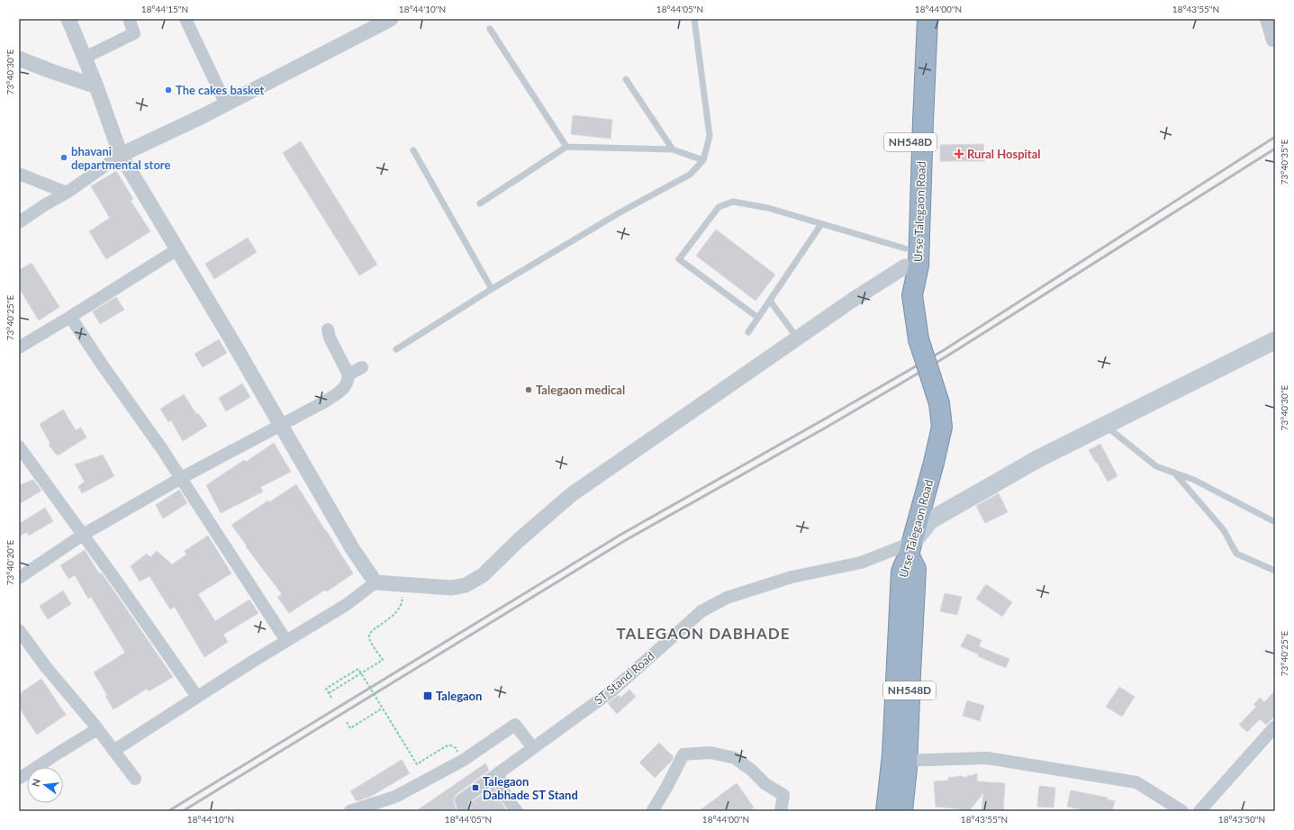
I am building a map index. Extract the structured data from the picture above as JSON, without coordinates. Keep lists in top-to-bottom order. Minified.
{"streets":{"highway":["NH548D","Urse Talegaon Road"],"street":["ST Stand Road"]},"crossings":[["NH548D","Urse Talegaon Road"],["Urse Talegaon Road","ST Stand Road"]],"districts":["TALEGAON DABHADE"],"places":{"other":["The cakes basket","bhavani departmental store","Talegaon medical"],"health":["Rural Hospital"],"transit":["Talegaon","Talegaon Dabhade ST Stand"]},"north":"left","coordinates":["18°44'15\"N","18°44'10\"N","18°44'05\"N","18°44'00\"N","18°43'55\"N","73°40'30\"E","73°40'35\"E","73°40'25\"E","73°40'20\"E","18°43'50\"N"]}
